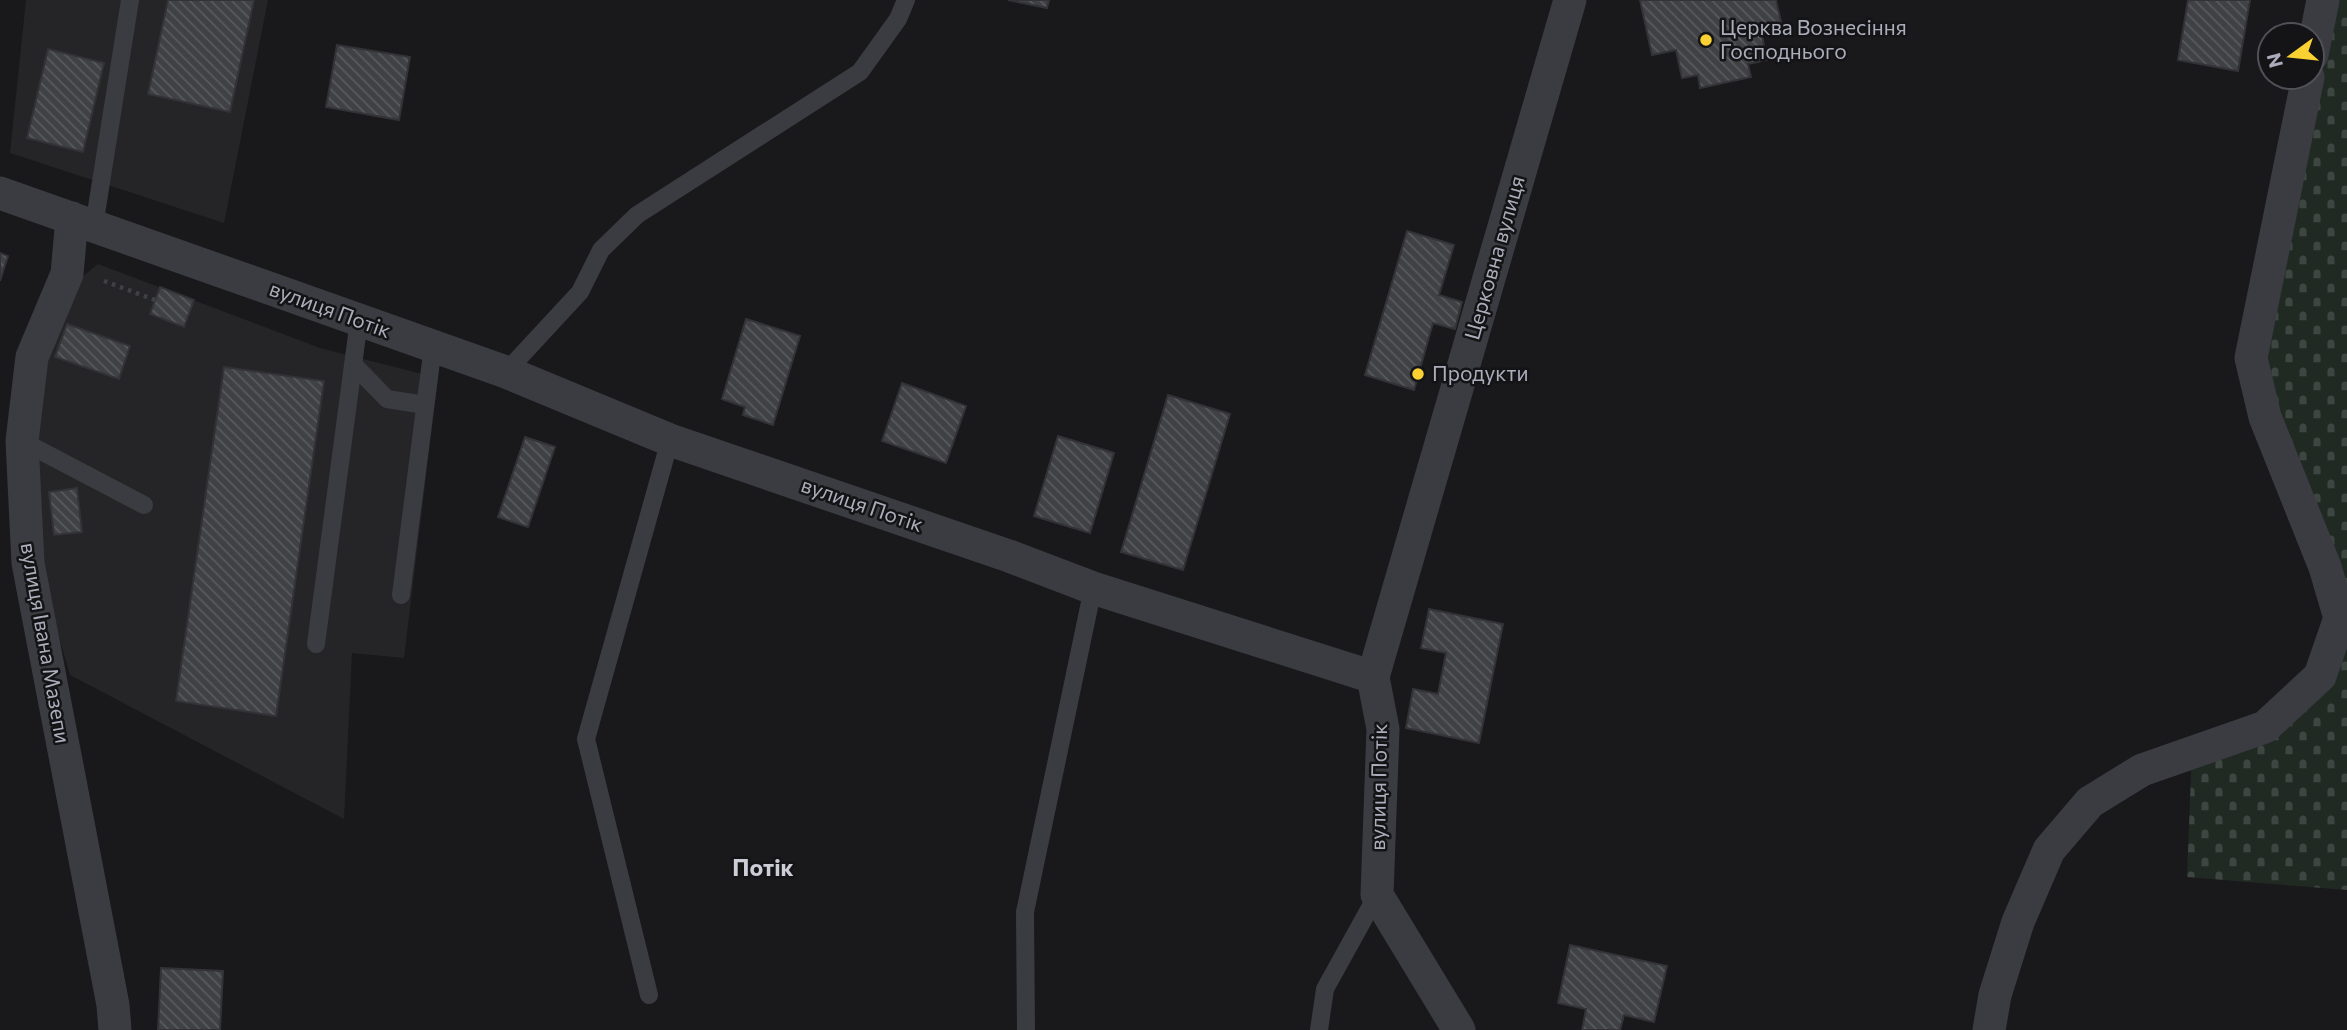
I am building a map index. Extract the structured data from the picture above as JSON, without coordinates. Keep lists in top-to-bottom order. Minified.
{"streets":{"street":["Церковна вулиця","вулиця Потік","вулиця Івана Мазепи"]},"crossings":[["Церковна вулиця","вулиця Потік"],["вулиця Потік","вулиця Івана Мазепи"]],"districts":["Потік"],"places":["Церква Вознесіння Господнього","Продукти"],"north":"left"}
